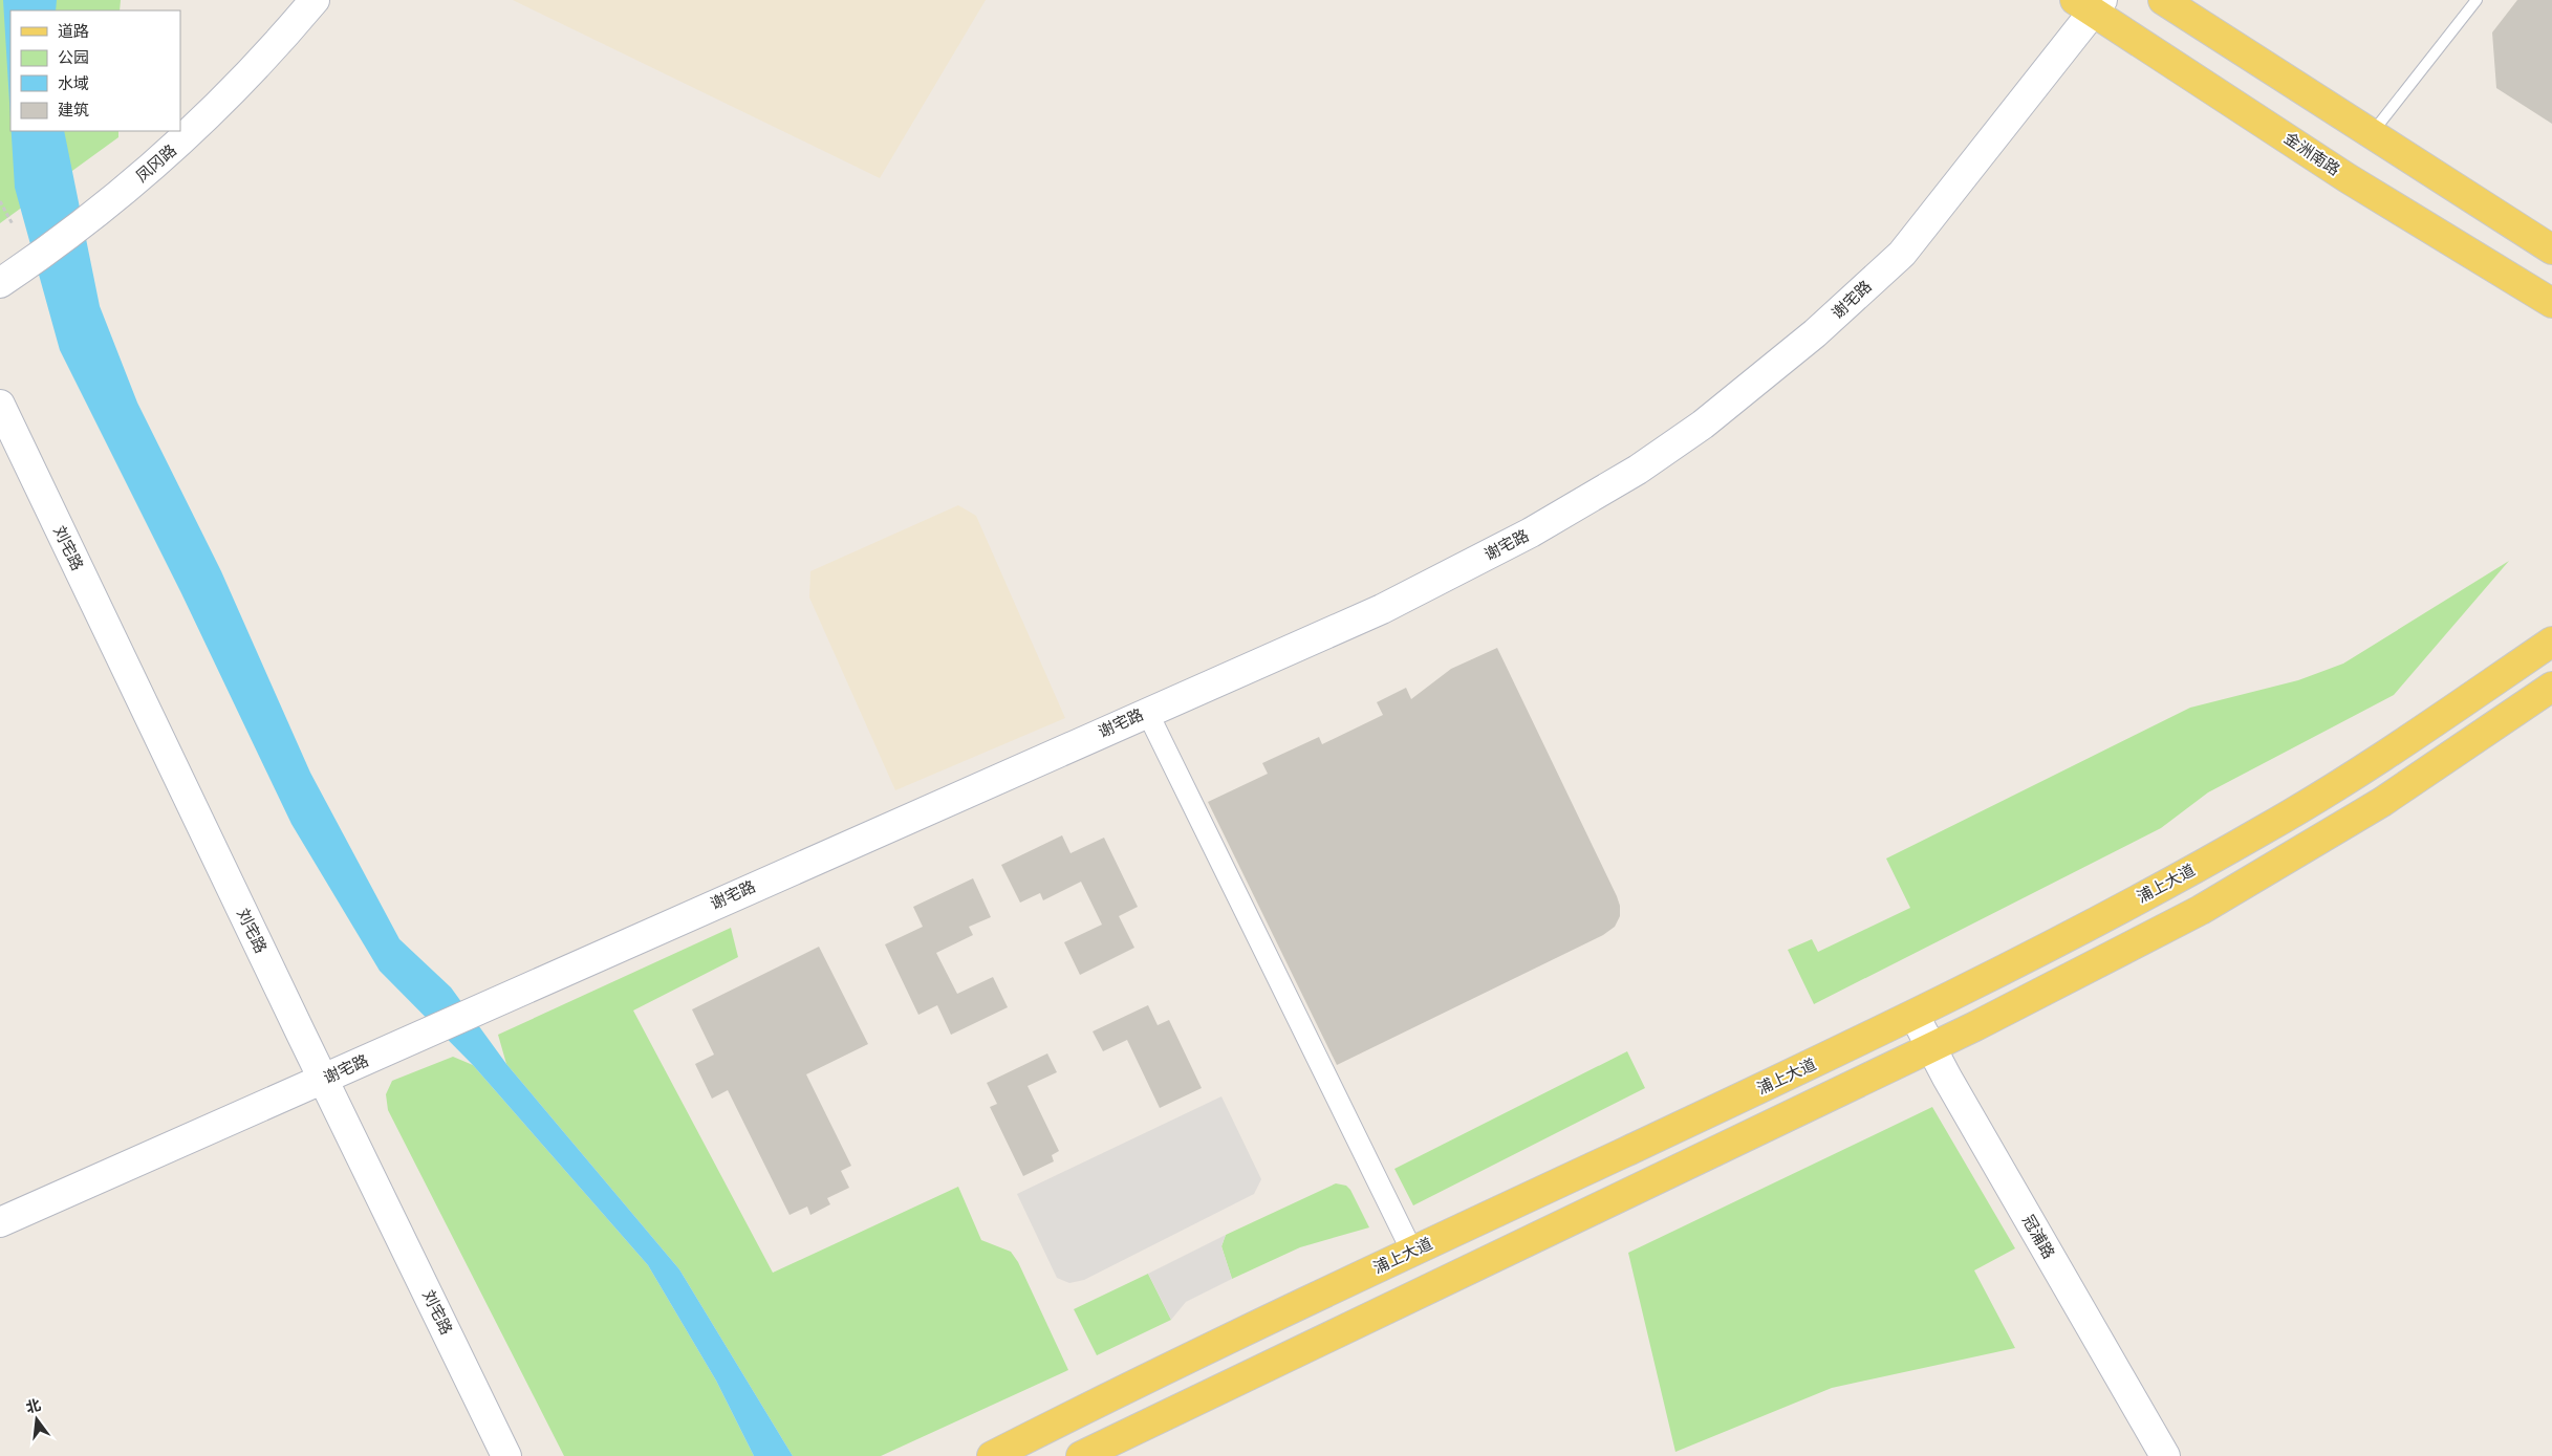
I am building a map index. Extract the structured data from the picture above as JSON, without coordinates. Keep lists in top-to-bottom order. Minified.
{"streets":{"main road":["金洲南路","浦上大道"],"street":["凤冈路","谢宅路","刘宅路","冠浦路"]},"crossings":[["金洲南路","谢宅路"],["谢宅路","刘宅路"],["浦上大道","冠浦路"]],"legend":["道路","公园","水域","建筑"],"north":"top"}
